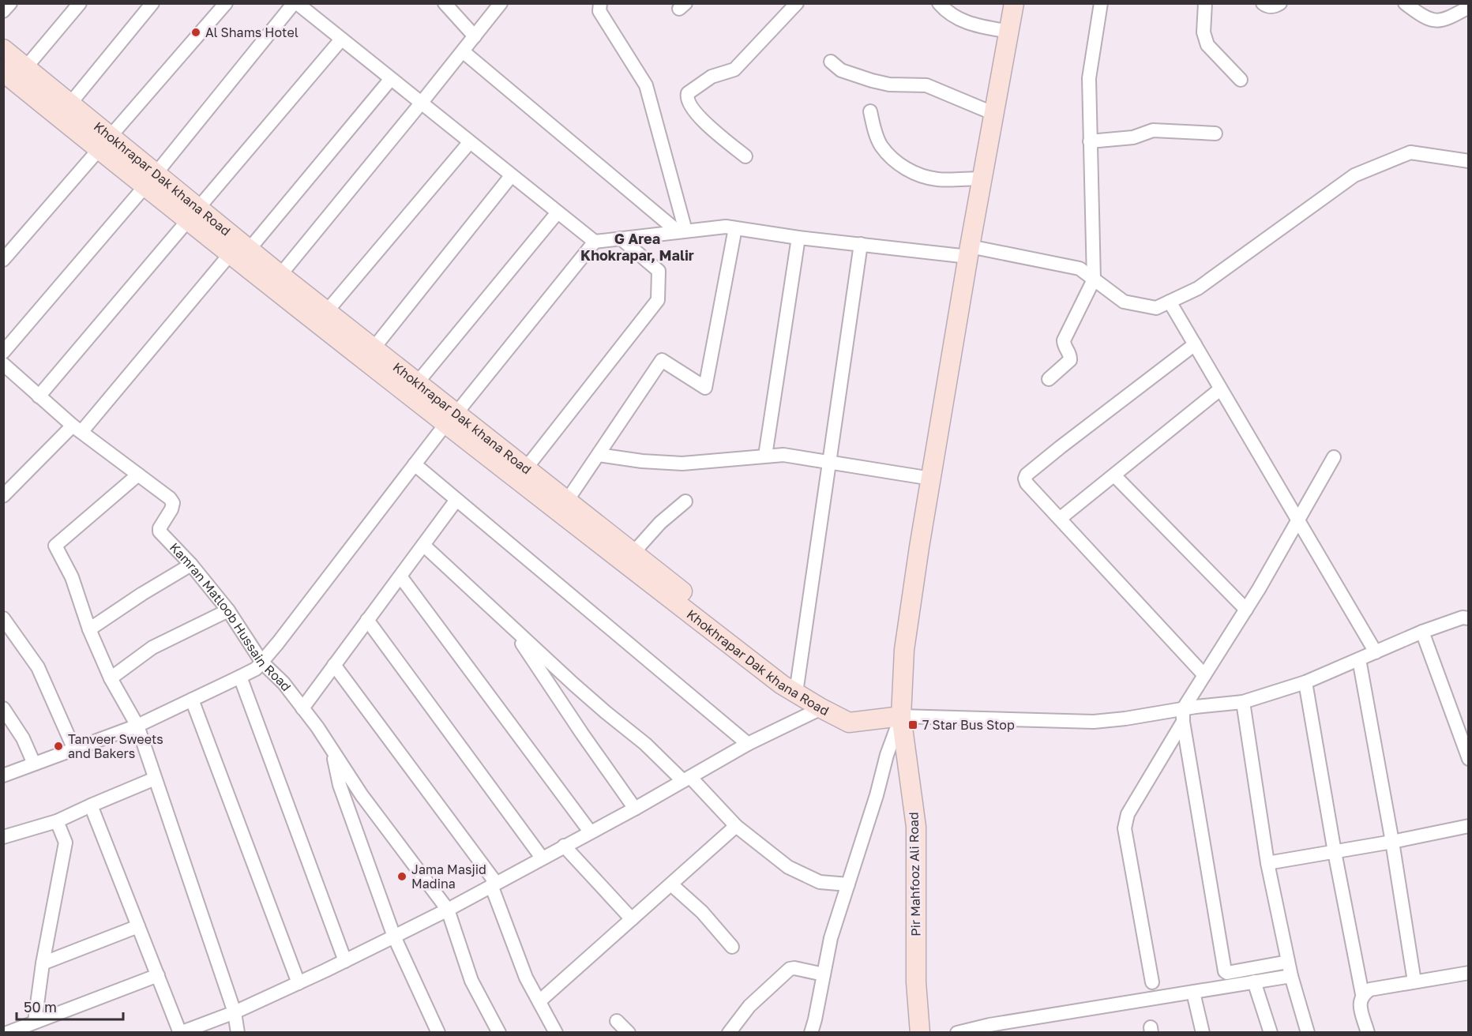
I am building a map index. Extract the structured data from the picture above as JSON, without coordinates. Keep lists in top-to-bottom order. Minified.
{"streets":{"street":["Khokhrapar Dak khana Road","Kamran Matloob Hussain Road","Pir Mahfooz Ali Road"]},"districts":["G Area Khokrapar, Malir"],"places":{"other":["Al Shams Hotel","Tanveer Sweets and Bakers","Jama Masjid Madina"],"transit":["7 Star Bus Stop"]},"scale_bar":"50 m"}
